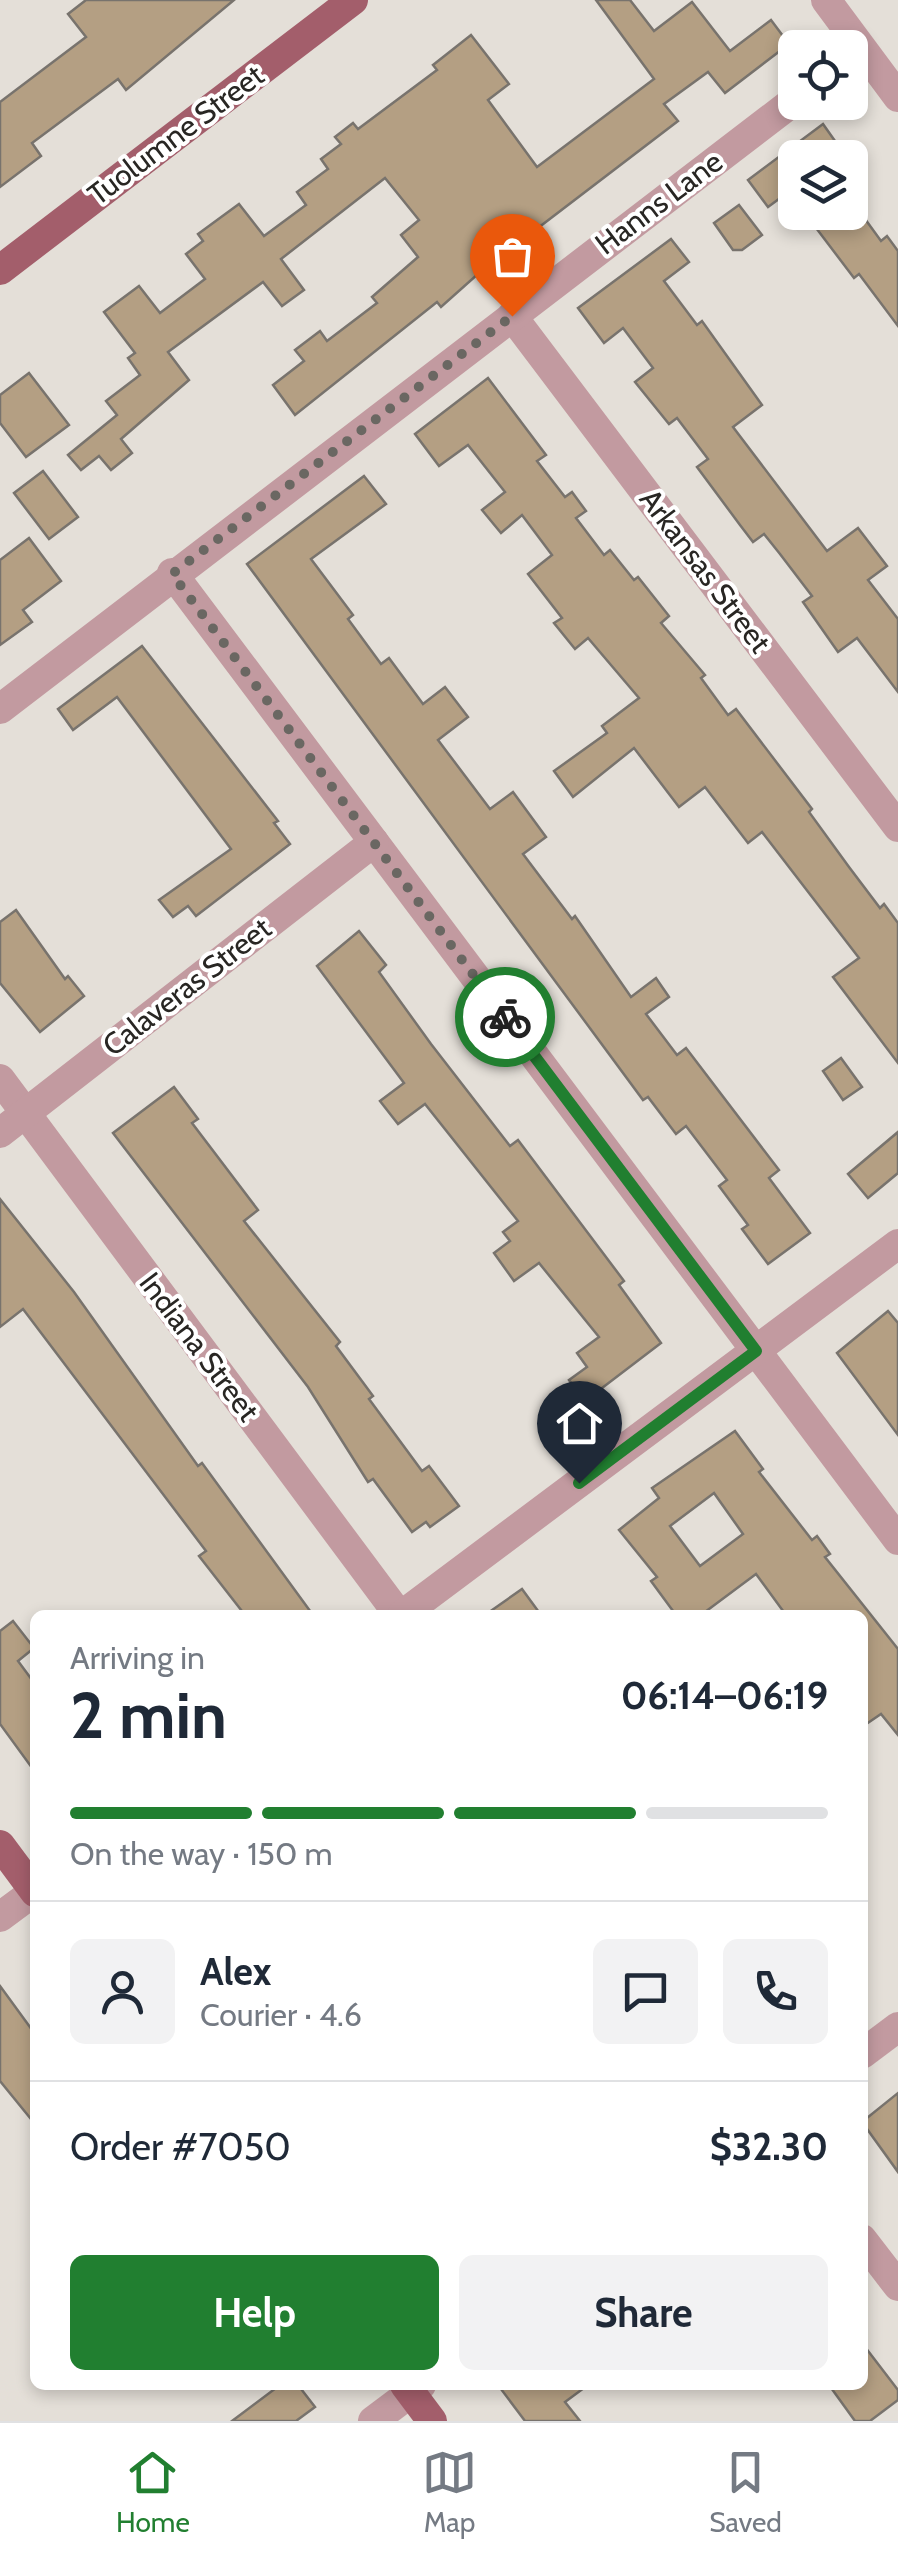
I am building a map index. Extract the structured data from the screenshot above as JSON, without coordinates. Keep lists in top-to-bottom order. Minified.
{"streets":{"main road":["Tuolumne Street"],"street":["Hanns Lane","Arkansas Street","Calaveras Street","Indiana Street"]},"crossings":[["Hanns Lane","Arkansas Street"],["Calaveras Street","Indiana Street"]],"page":{"heading":["2 min","Arriving in","06:14–06:19"],"panel":["Alex","Courier · 4.6","Order #7050","$32.30"],"bar":"On the way · 150 m","buttons":["Help","Share"],"tabs":["Home","Map","Saved"]}}
